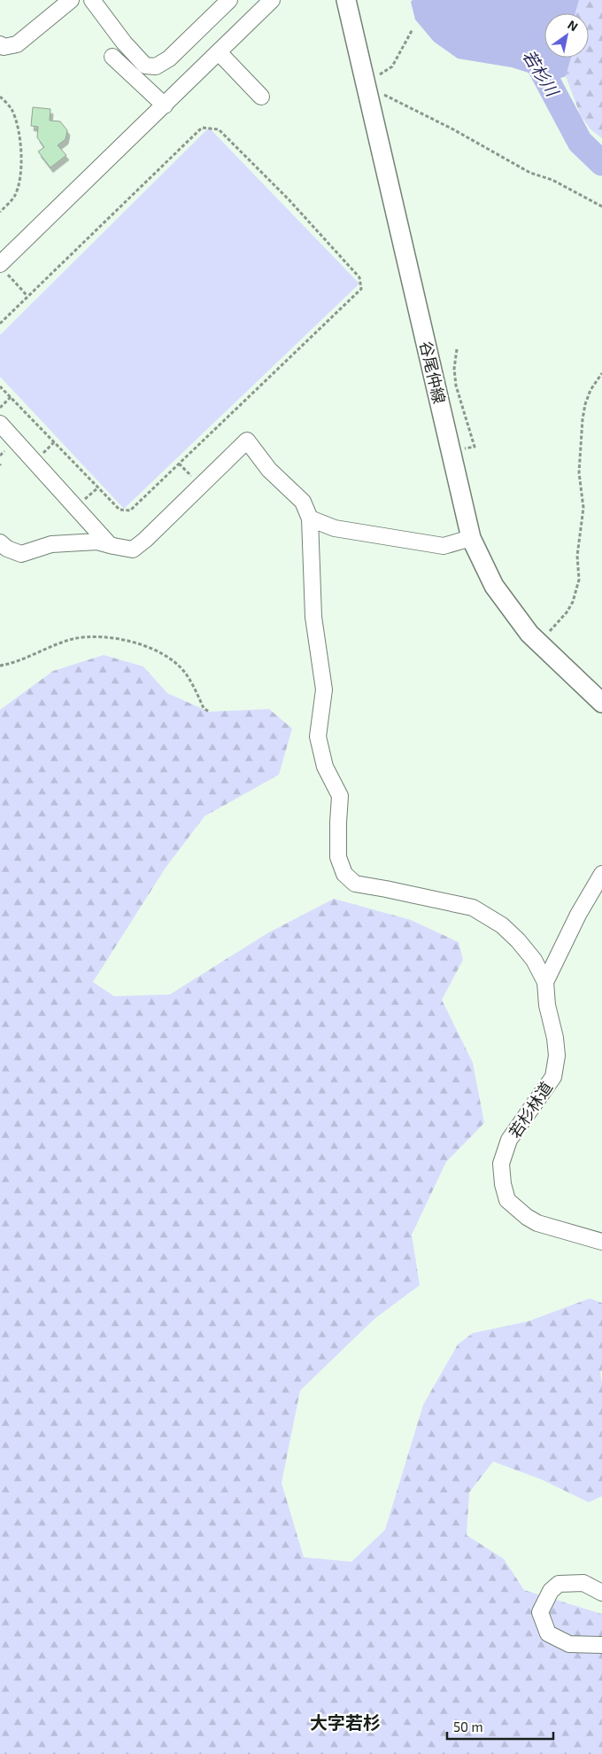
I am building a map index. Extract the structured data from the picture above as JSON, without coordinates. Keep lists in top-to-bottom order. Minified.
{"streets":{"main road":["谷尾仲線"],"street":["若杉林道"]},"districts":["大字若杉"],"water":["若杉川"],"scale_bar":"50 m","north":"top right"}
